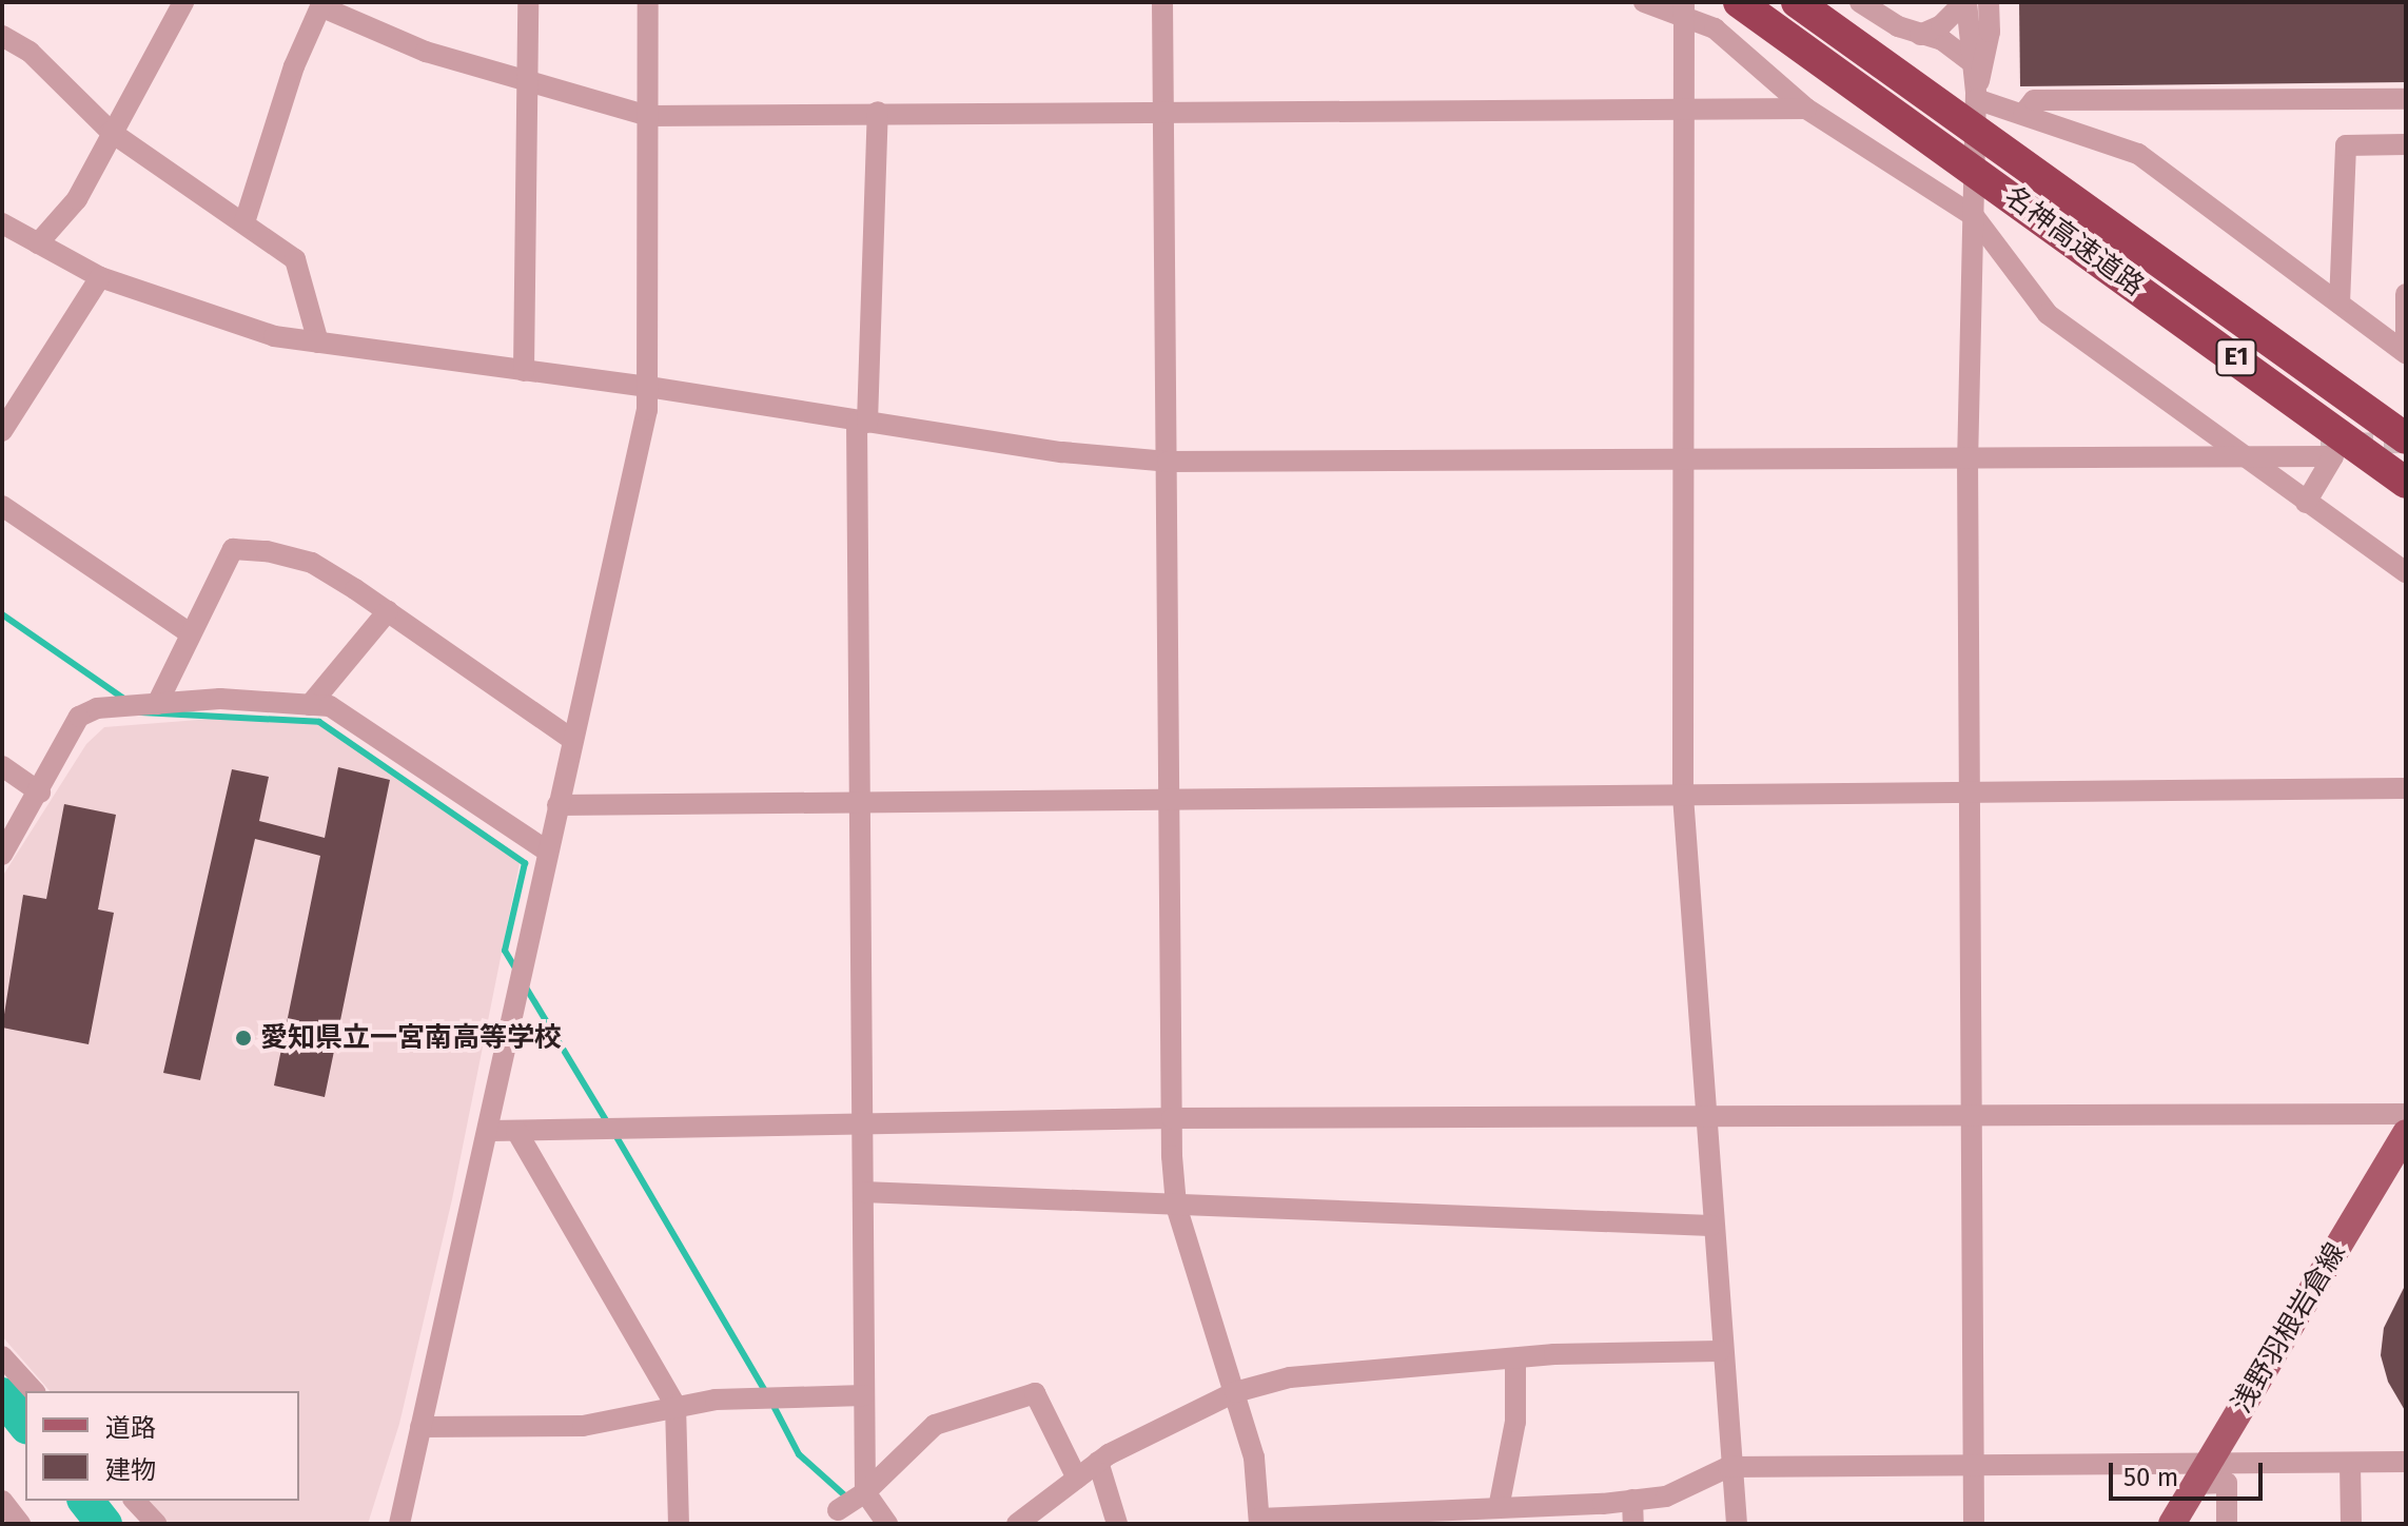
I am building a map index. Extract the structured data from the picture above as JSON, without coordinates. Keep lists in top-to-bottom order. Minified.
{"streets":{"highway":["名神高速道路","E1"],"main road":["浅野羽根岩倉線"]},"places":["愛知県立一宮南高等学校"],"legend":["道路","建物"],"scale_bar":"50 m"}
